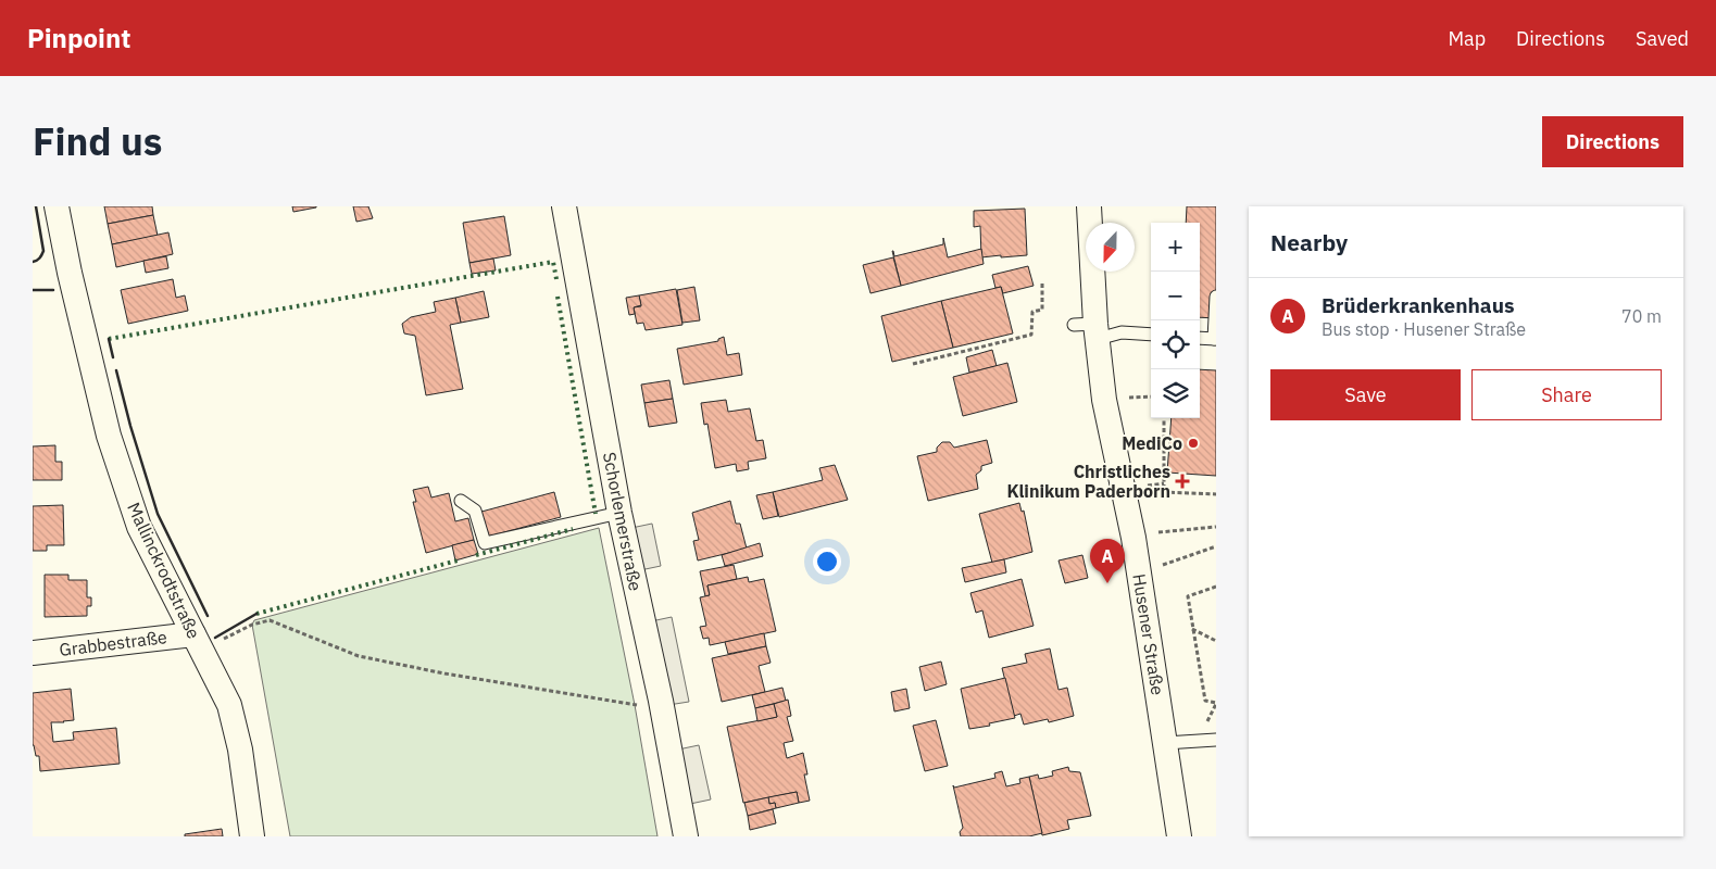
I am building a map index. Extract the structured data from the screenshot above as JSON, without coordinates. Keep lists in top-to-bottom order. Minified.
{"streets":{"street":["Schorlemerstraße","Mallinckrodtstraße","Husener Straße","Grabbestraße"]},"crossings":[["Mallinckrodtstraße","Grabbestraße"]],"places":{"other":["MediCo"],"health":["Christliches Klinikum Paderborn"]},"north":"bottom","page":{"header":"Pinpoint","nav":["Map","Directions","Saved"],"title":"Find us","buttons":["Directions",["Save","Share"]],"heading":"Nearby","map_buttons":["+","−"],"list":[{"mark":"A","name":"Brüderkrankenhaus","note":"Bus stop · Husener Straße","value":"70 m"}],"pins":"A"}}
